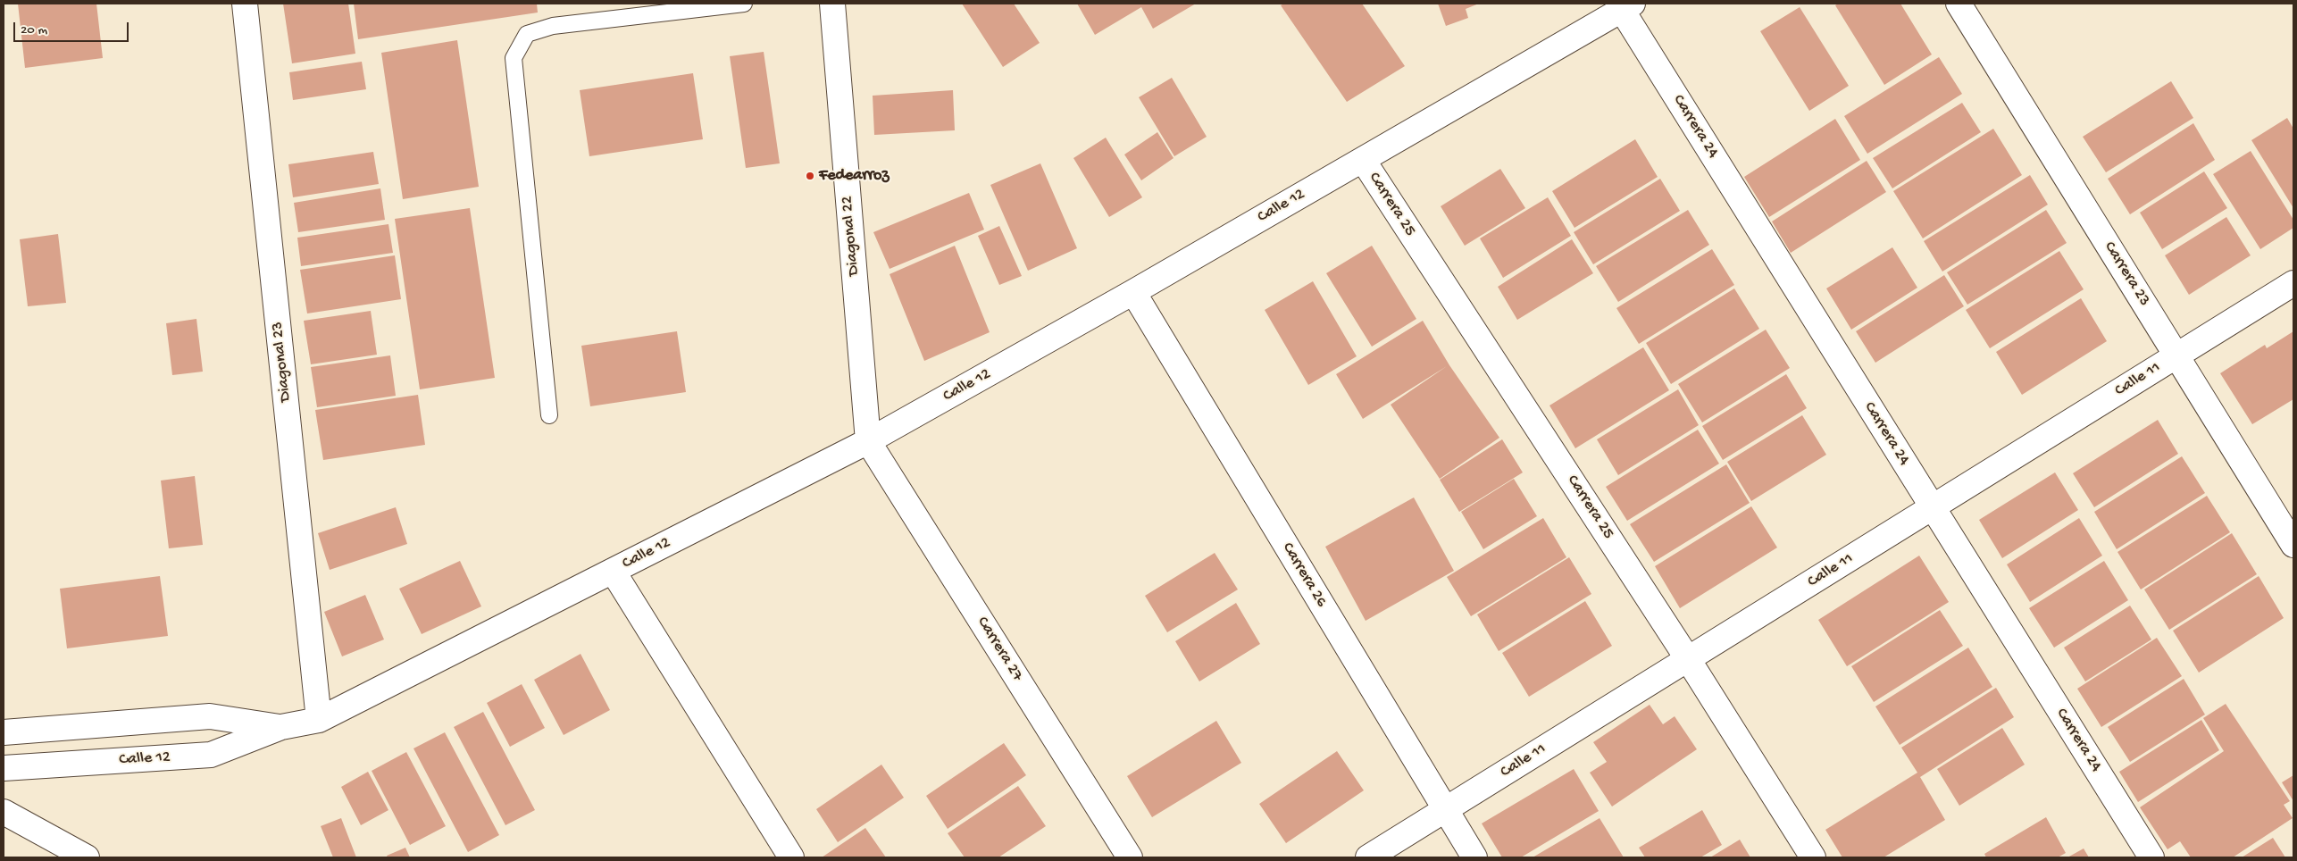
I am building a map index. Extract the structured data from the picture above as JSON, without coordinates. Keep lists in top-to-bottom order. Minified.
{"streets":{"street":["Carrera 24","Carrera 25","Calle 12","Diagonal 22","Carrera 23","Diagonal 23","Calle 11","Carrera 26","Carrera 27"]},"crossings":[["Carrera 24","Calle 12"],["Carrera 24","Calle 11"],["Carrera 25","Calle 12"],["Carrera 25","Calle 11"],["Calle 12","Diagonal 22"],["Calle 12","Diagonal 23"],["Calle 12","Carrera 26"],["Calle 12","Carrera 27"],["Diagonal 22","Carrera 27"],["Carrera 23","Calle 11"],["Calle 11","Carrera 26"]],"places":["Fedearroz"],"scale_bar":"20 m"}
